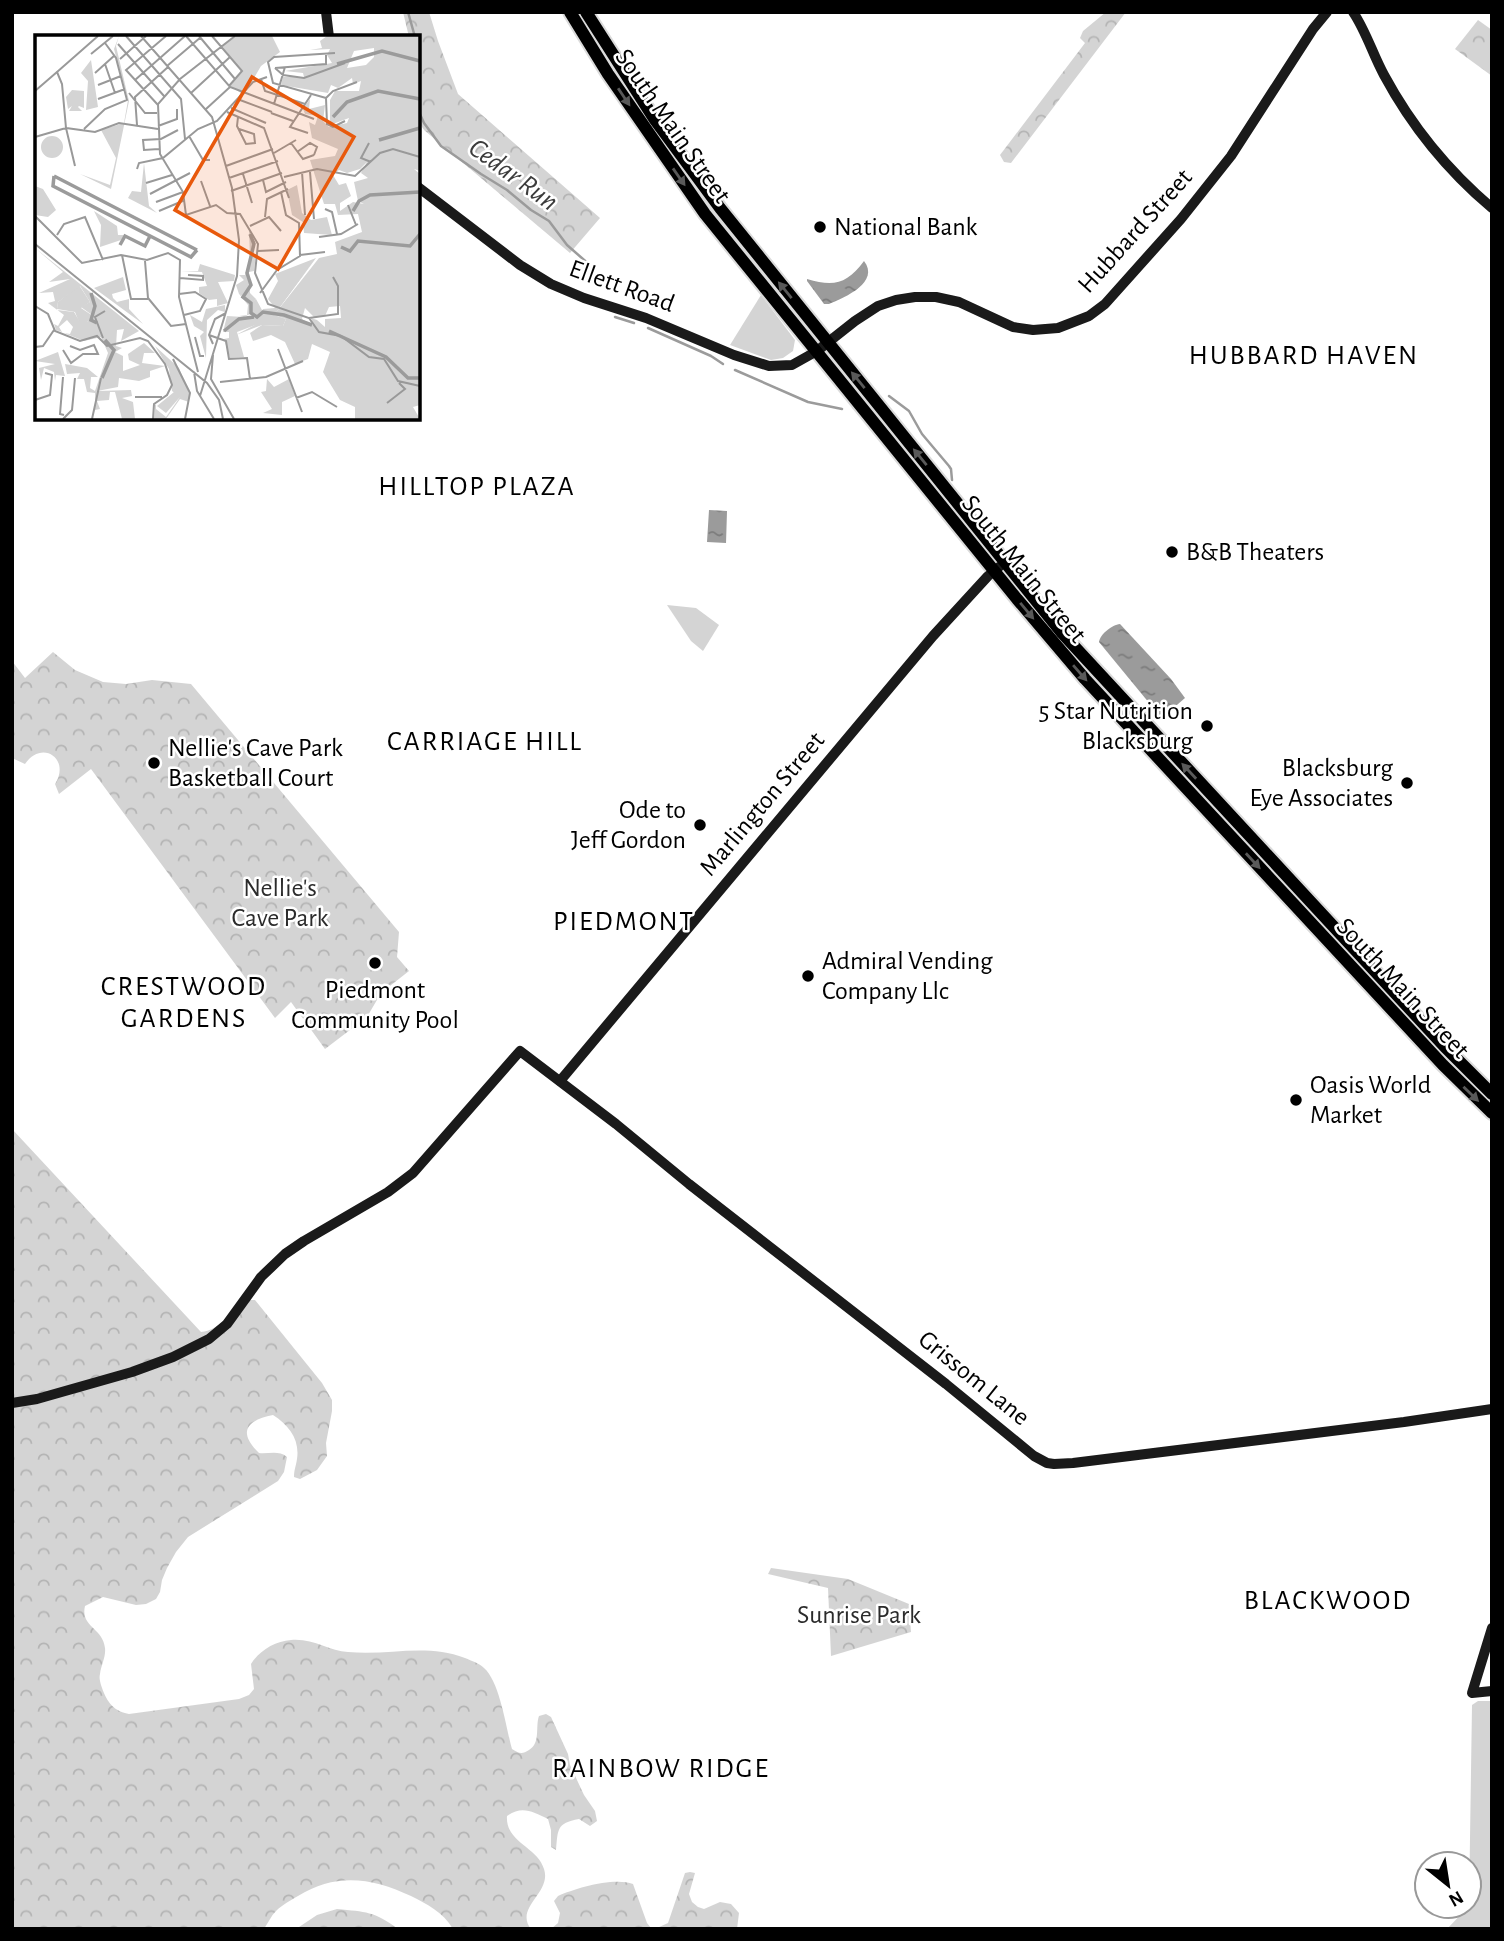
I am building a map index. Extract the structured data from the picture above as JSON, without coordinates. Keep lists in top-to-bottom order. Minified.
{"streets":{"main road":["South Main Street"],"street":["Hubbard Street","Ellett Road","Marlington Street","Grissom Lane"]},"crossings":[["South Main Street","Hubbard Street"],["South Main Street","Ellett Road"],["South Main Street","Marlington Street"],["Hubbard Street","Ellett Road"],["Marlington Street","Grissom Lane"]],"districts":["HUBBARD HAVEN","HILLTOP PLAZA","CARRIAGE HILL","PIEDMONT","CRESTWOOD GARDENS","BLACKWOOD","RAINBOW RIDGE"],"water":["Cedar Run"],"parks":["Nellie's Cave Park","Sunrise Park"],"places":["National Bank","B&B Theaters","5 Star Nutrition Blacksburg","Nellie's Cave Park Basketball Court","Blacksburg Eye Associates","Ode to Jeff Gordon","Piedmont Community Pool","Admiral Vending Company Llc","Oasis World Market"],"north":"bottom right"}
